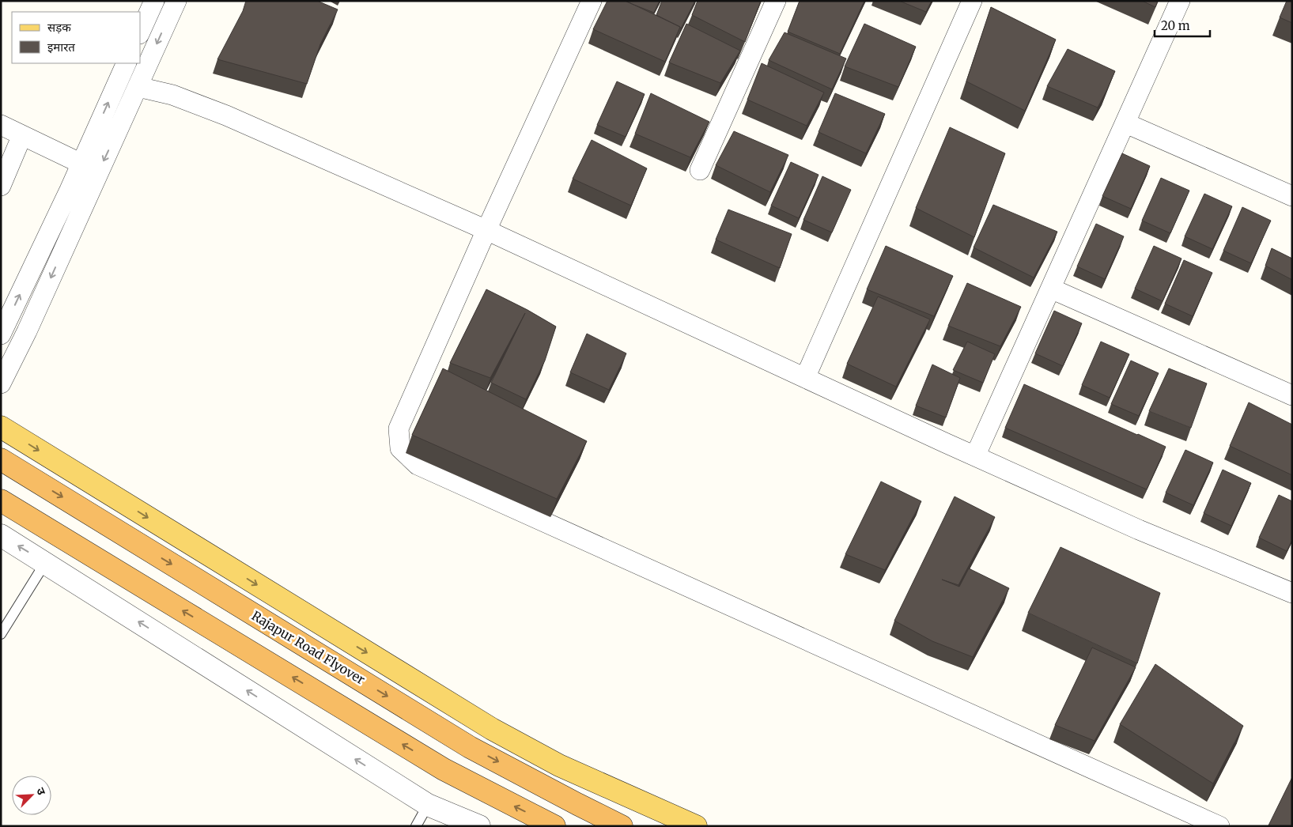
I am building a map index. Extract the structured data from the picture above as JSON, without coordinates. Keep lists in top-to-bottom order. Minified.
{"streets":{"highway":["Rajapur Road Flyover"]},"legend":["सड़क","इमारत"],"scale_bar":"20 m","north":"top right"}
